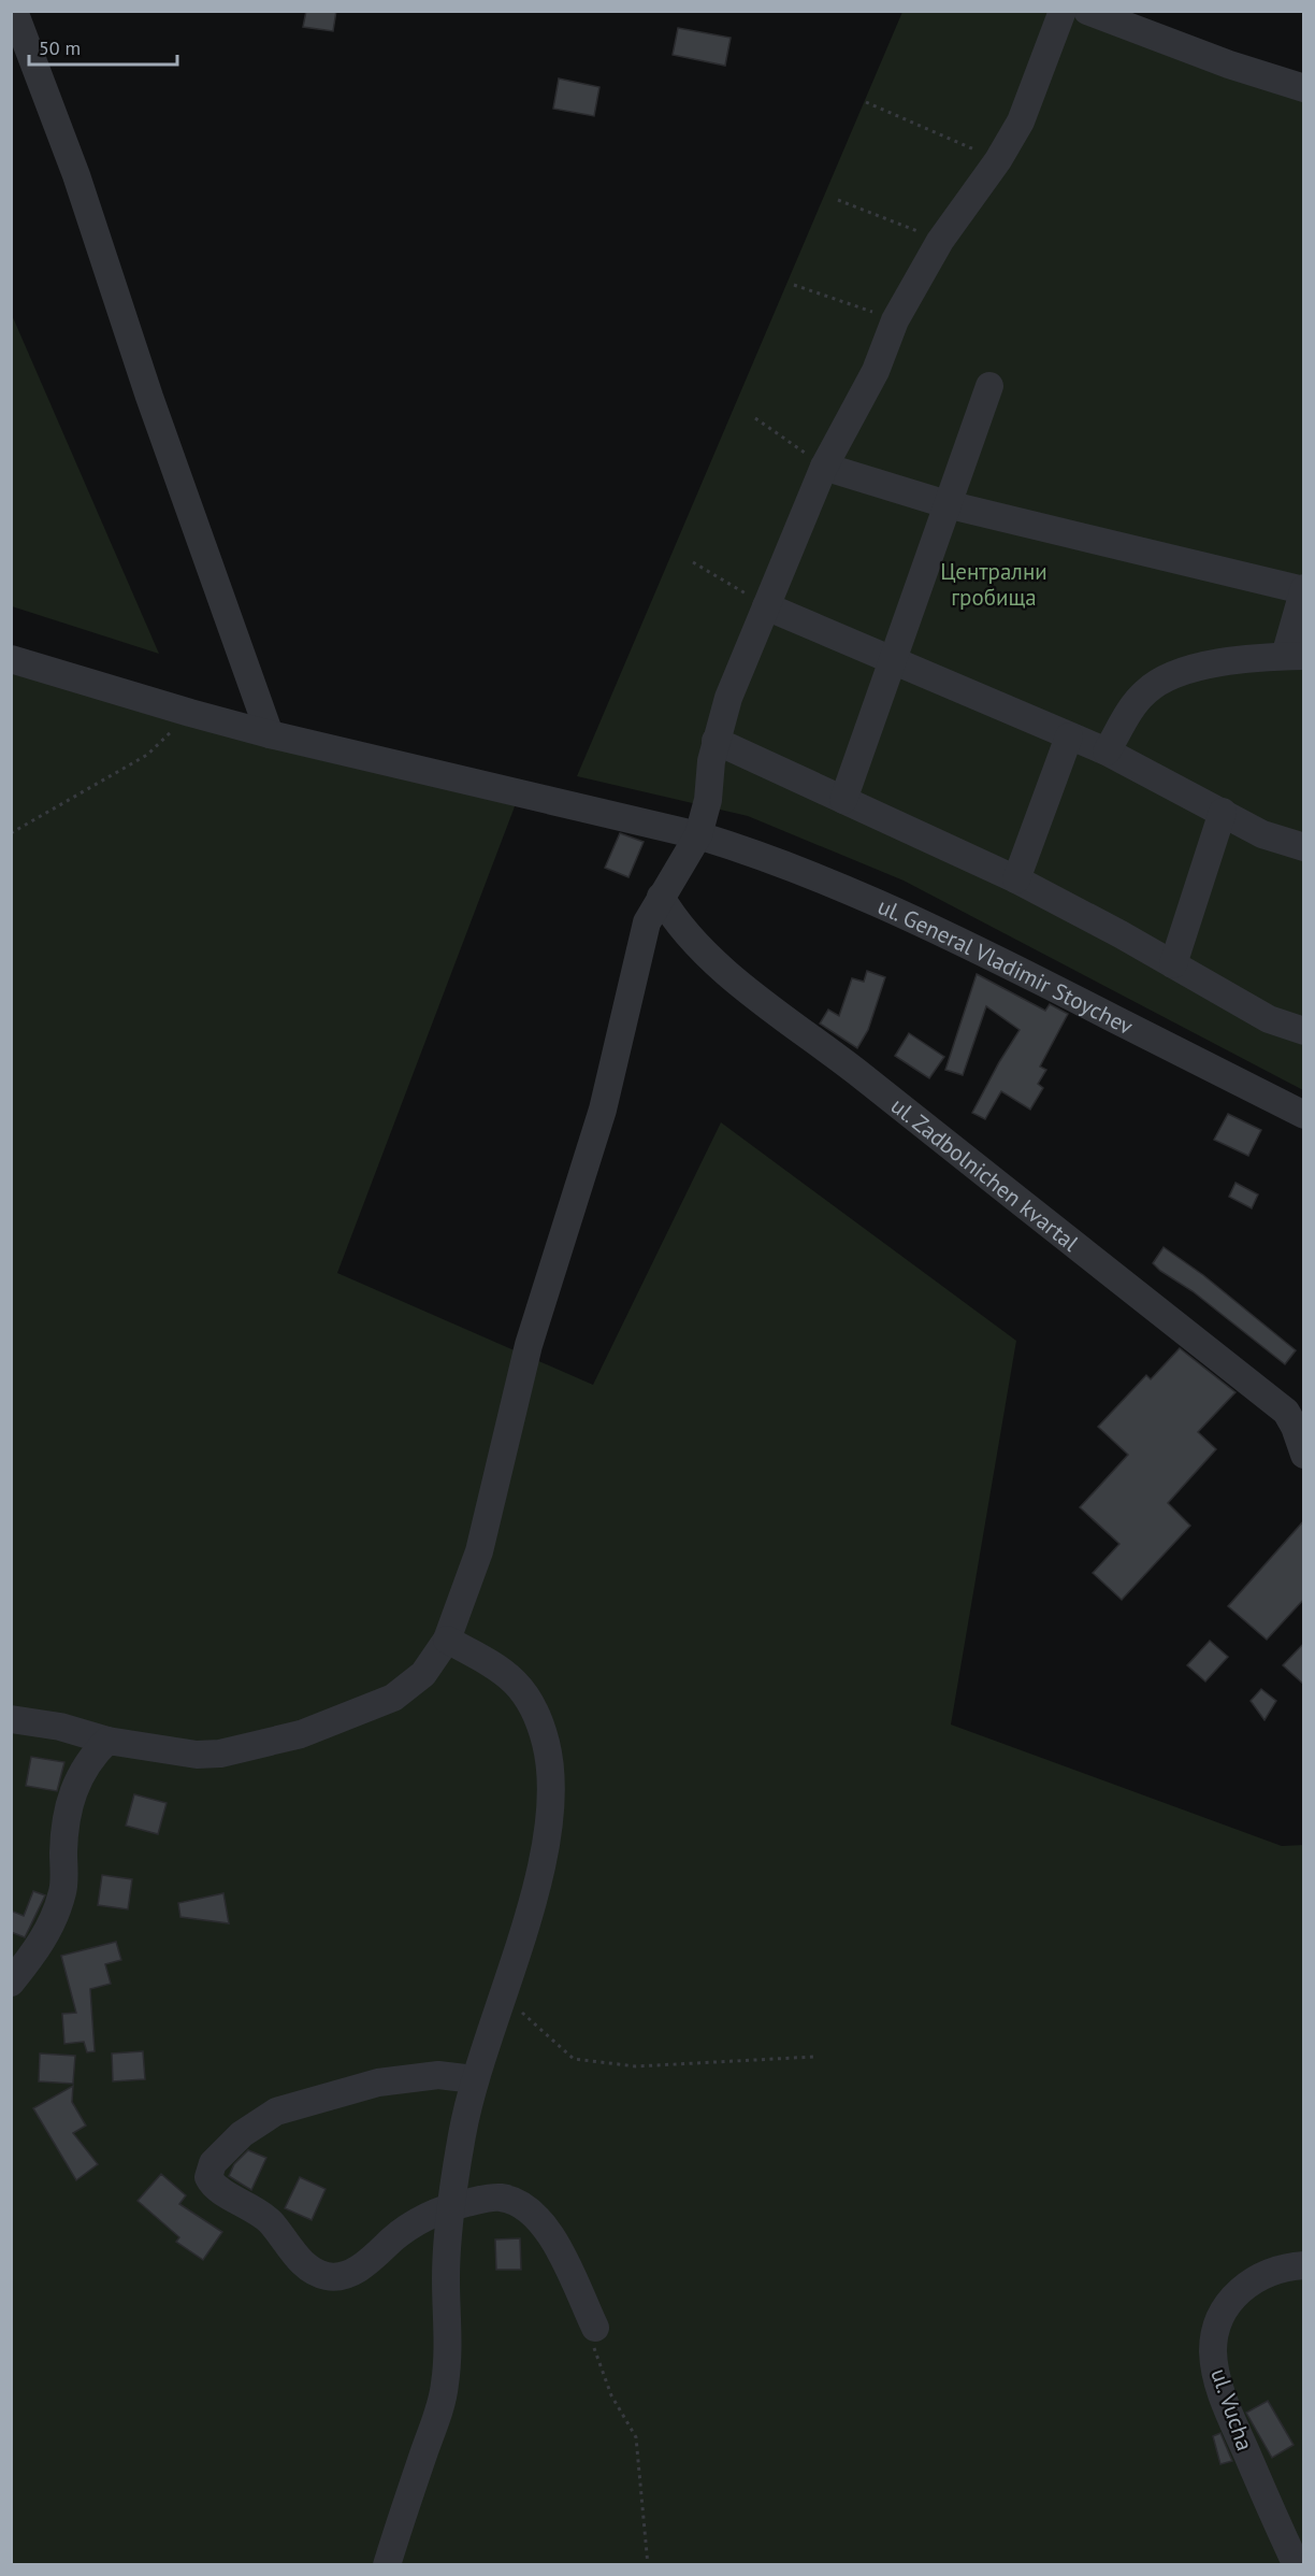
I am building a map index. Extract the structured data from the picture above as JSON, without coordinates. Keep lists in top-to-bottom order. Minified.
{"streets":{"street":["ul. General Vladimir Stoychev","ul. Zadbolnichen kvartal","ul. Vucha"]},"parks":["Централни гробища"],"scale_bar":"50 m"}
